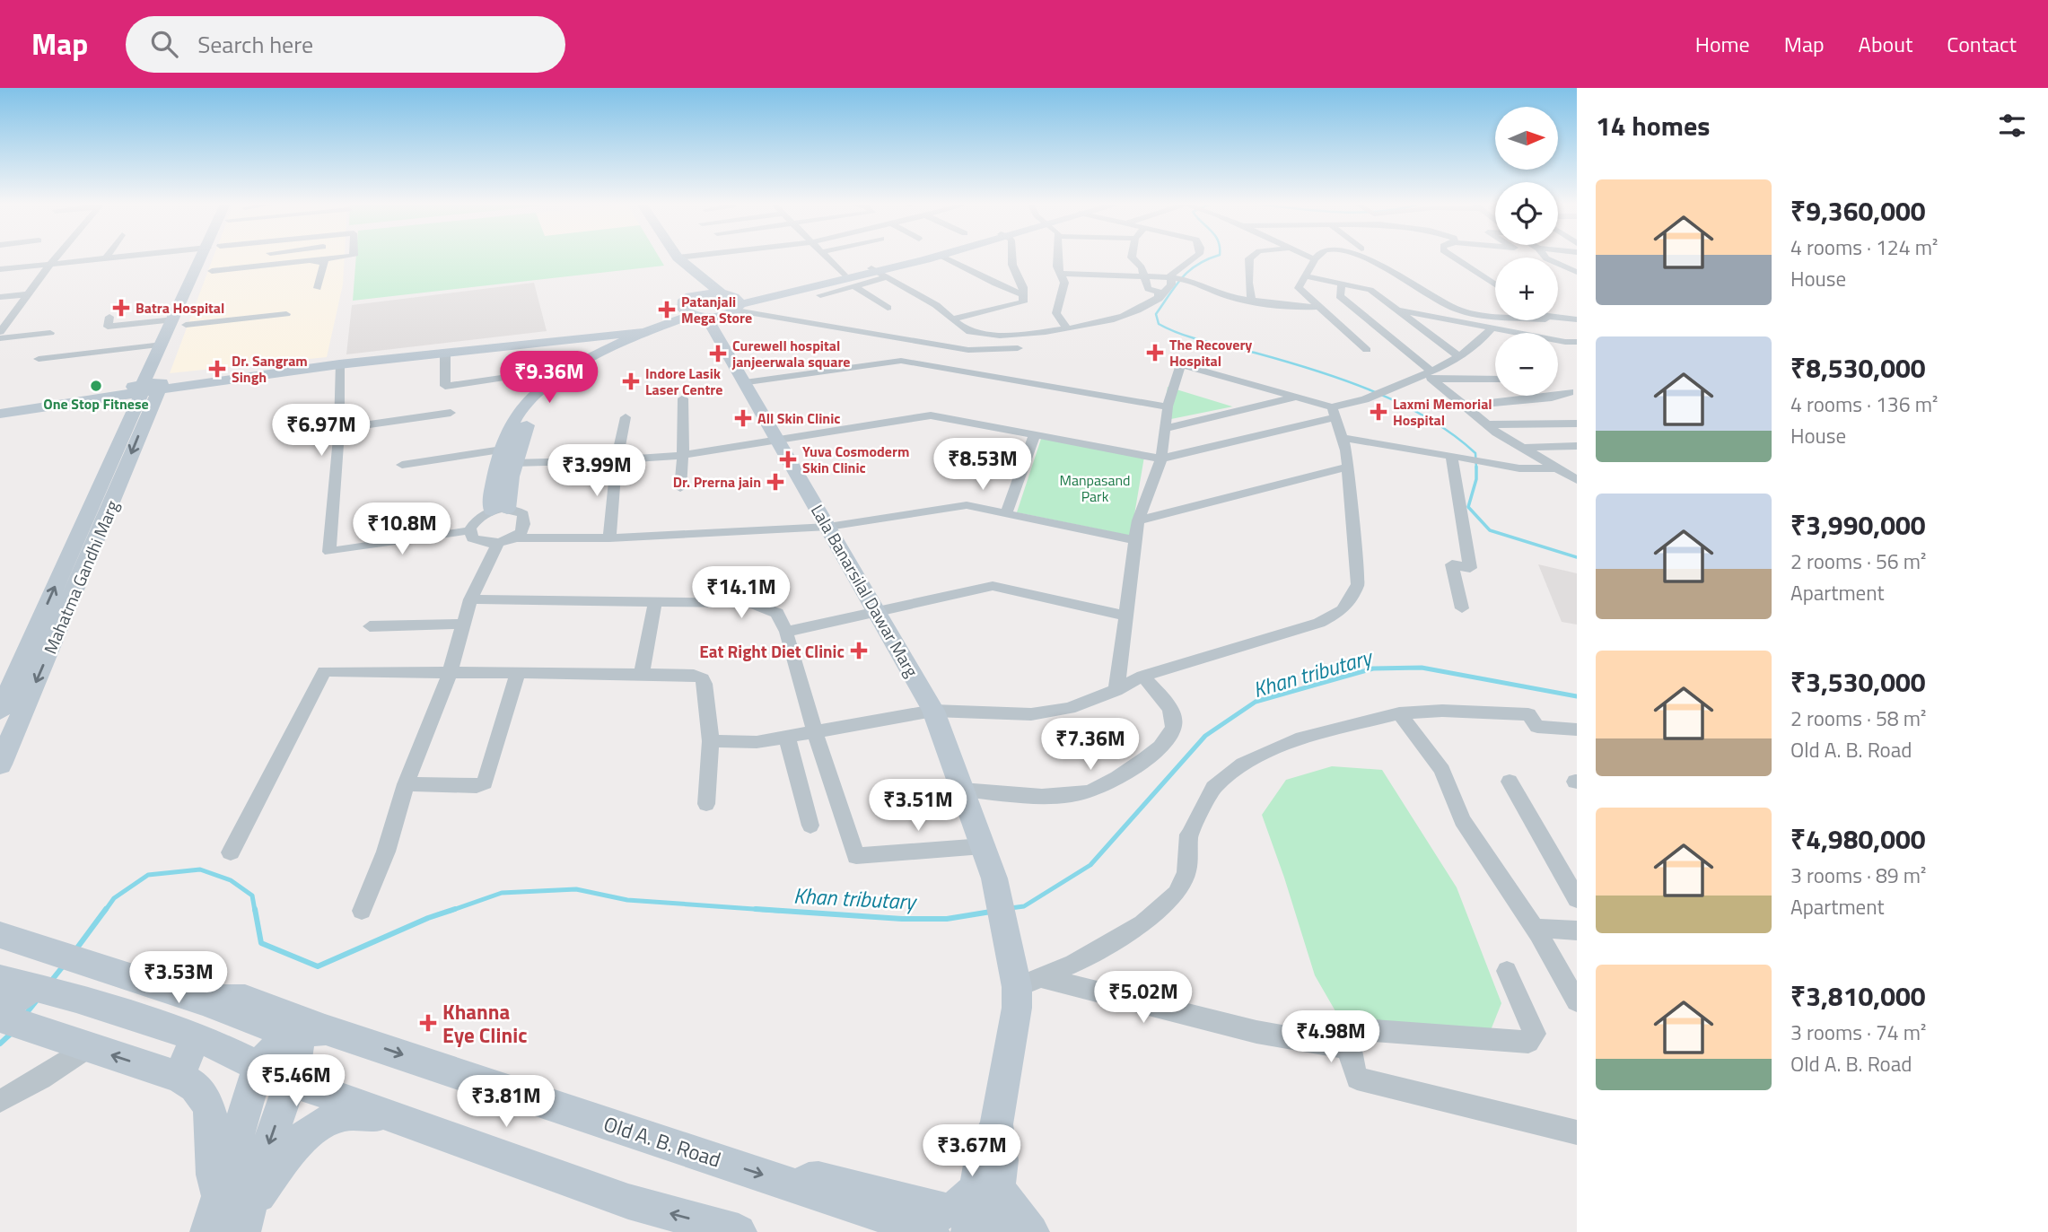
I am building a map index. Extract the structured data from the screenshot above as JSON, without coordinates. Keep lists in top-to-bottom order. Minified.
{"streets":{"main road":["Mahatma Gandhi Marg","Lala Banarsilal Dawar Marg","Old A. B. Road"]},"water":["Khan tributary"],"parks":["Manpasand Park"],"places":{"health":["Batra Hospital","Patanjali Mega Store","The Recovery Hospital","Curewell hospital janjeerwala square","Dr. Sangram Singh","Indore Lasik Laser Centre","Laxmi Memorial Hospital","All Skin Clinic","Yuva Cosmoderm Skin Clinic","Dr. Prerna jain","Eat Right Diet Clinic","Khanna Eye Clinic"],"other":["One Stop Fitnese"]},"north":"right","page":{"header":"Map","search":"Search here","nav":["Home","Map","About","Contact"],"heading":"14 homes","map_buttons":["+","−"],"list":[{"name":"₹9,360,000","note":"4 rooms · 124 m² · House"},{"name":"₹8,530,000","note":"4 rooms · 136 m² · House"},{"name":"₹3,990,000","note":"2 rooms · 56 m² · Apartment"},{"name":"₹3,530,000","note":"2 rooms · 58 m² · Old A. B. Road"},{"name":"₹4,980,000","note":"3 rooms · 89 m² · Apartment"},{"name":"₹3,810,000","note":"3 rooms · 74 m² · Old A. B. Road"}],"price":["₹9.36M","₹6.97M","₹8.53M","₹3.99M","₹10.8M","₹14.1M","₹7.36M","₹3.51M","₹3.53M","₹5.02M","₹4.98M","₹5.46M","₹3.81M","₹3.67M"]}}
